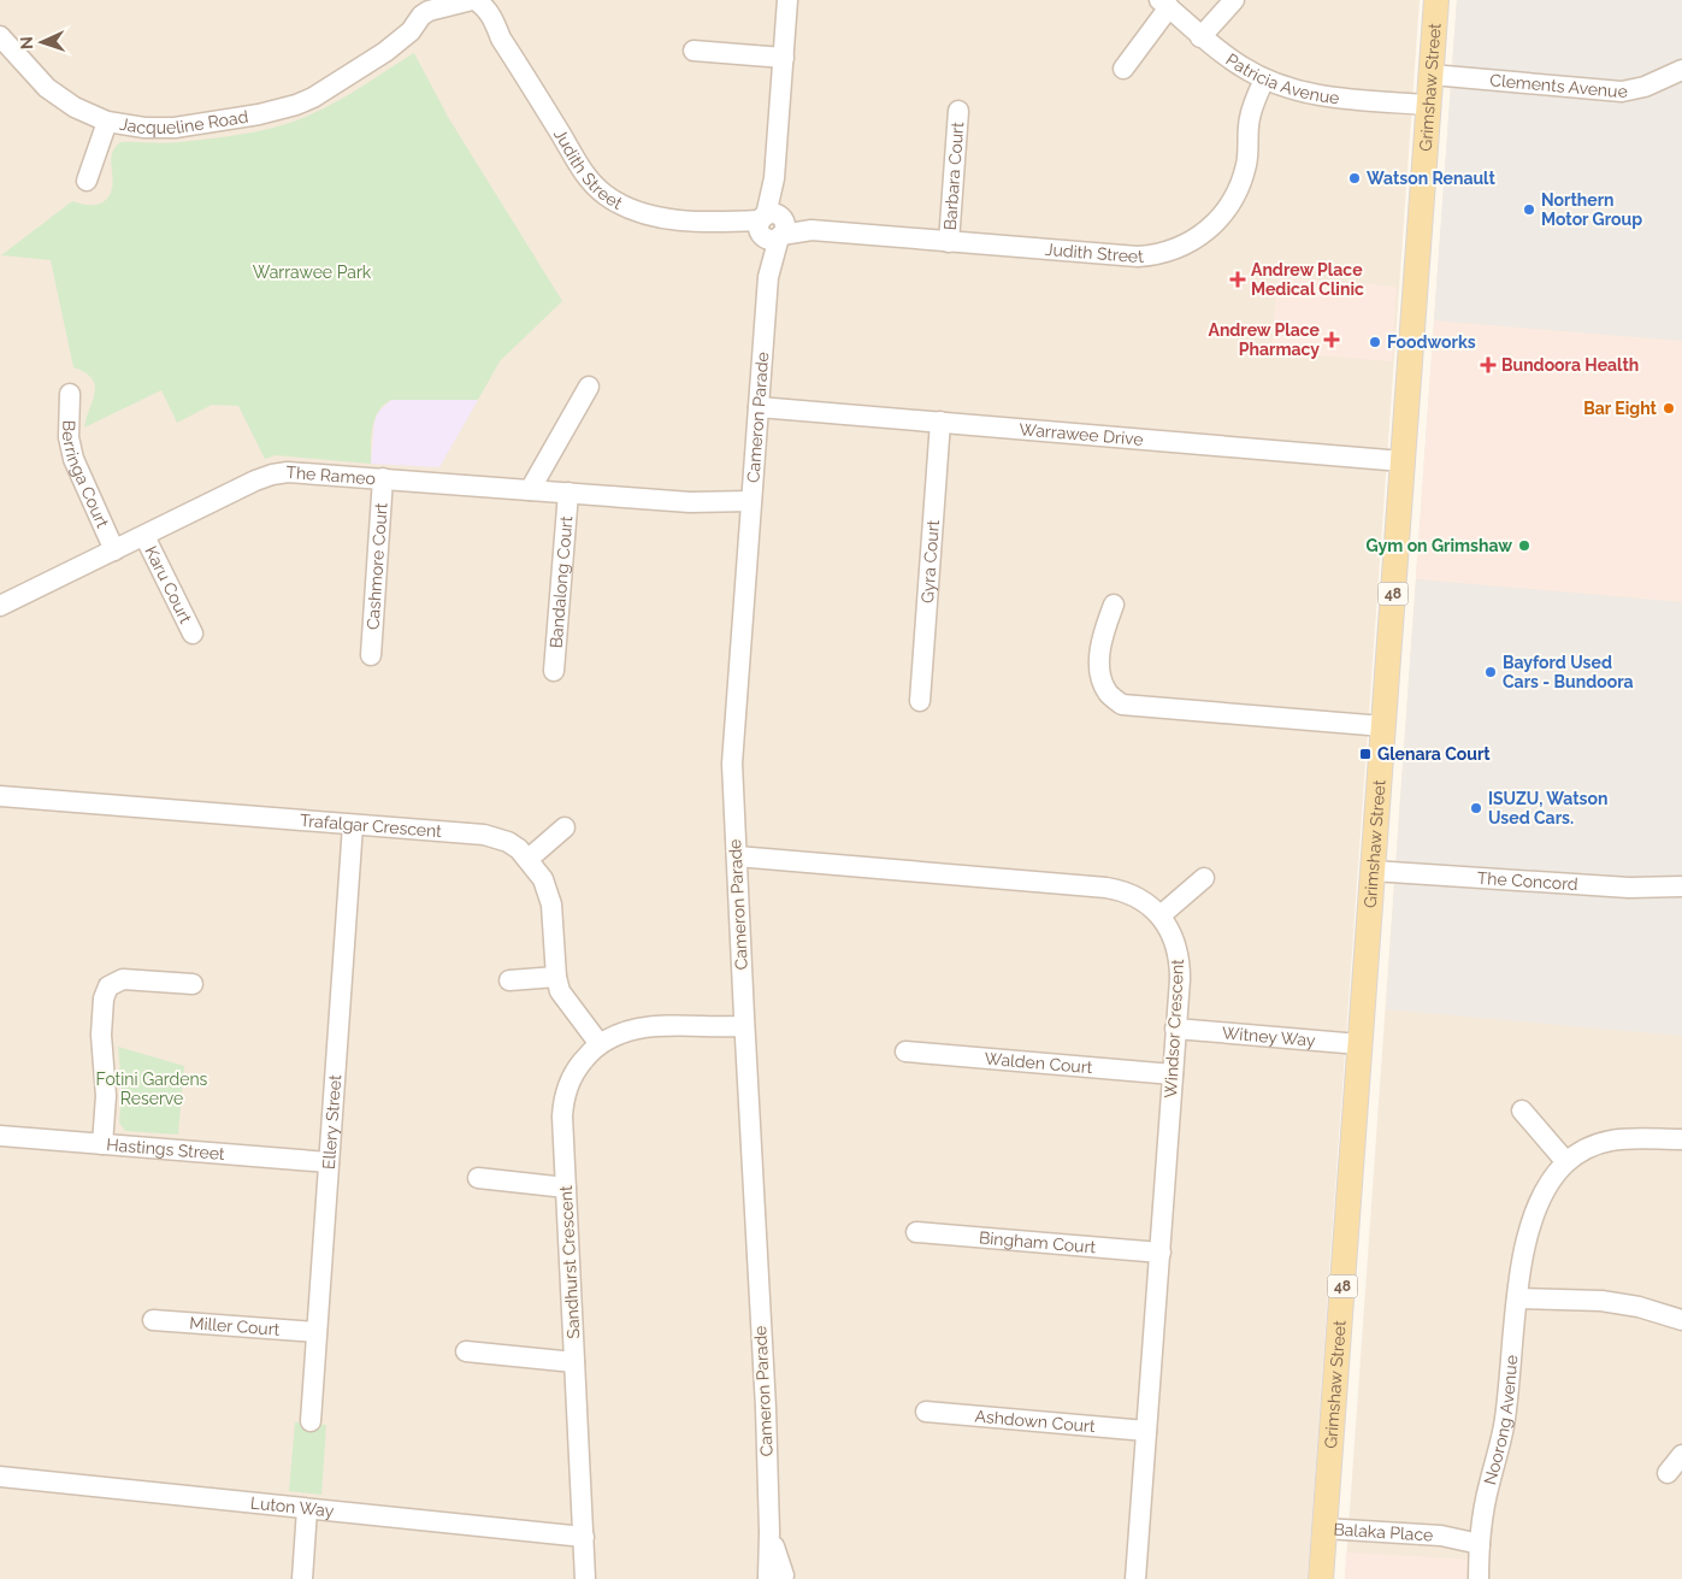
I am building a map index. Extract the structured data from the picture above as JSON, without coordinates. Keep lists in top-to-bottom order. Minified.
{"streets":{"main road":["Grimshaw Street","48"],"street":["Patricia Avenue","Clements Avenue","Jacqueline Road","Judith Street","Barbara Court","Cameron Parade","Warrawee Drive","Berringa Court","The Rameo","Gyra Court","Cashmore Court","Bandalong Court","Karu Court","Trafalgar Crescent","The Concord","Windsor Crescent","Witney Way","Walden Court","Ellery Street","Hastings Street","Bingham Court","Sandhurst Crescent","Miller Court","Noorong Avenue","Ashdown Court","Luton Way","Balaka Place"]},"crossings":[["Patricia Avenue","Grimshaw Street"],["Patricia Avenue","Judith Street"],["Clements Avenue","Grimshaw Street"],["Grimshaw Street","Warrawee Drive"],["Grimshaw Street","The Concord"],["Grimshaw Street","Witney Way"],["Grimshaw Street","Balaka Place"],["Jacqueline Road","Judith Street"],["Judith Street","Barbara Court"],["Judith Street","Cameron Parade"],["Cameron Parade","Warrawee Drive"],["Cameron Parade","The Rameo"],["Cameron Parade","Windsor Crescent"],["Cameron Parade","Sandhurst Crescent"],["Warrawee Drive","Gyra Court"],["Berringa Court","The Rameo"],["The Rameo","Cashmore Court"],["The Rameo","Bandalong Court"],["The Rameo","Karu Court"],["Trafalgar Crescent","Ellery Street"],["Trafalgar Crescent","Sandhurst Crescent"],["Windsor Crescent","Witney Way"],["Windsor Crescent","Walden Court"],["Windsor Crescent","Bingham Court"],["Windsor Crescent","Ashdown Court"],["Ellery Street","Hastings Street"],["Ellery Street","Miller Court"],["Sandhurst Crescent","Luton Way"],["Noorong Avenue","Balaka Place"]],"parks":["Warrawee Park","Fotini Gardens Reserve"],"places":{"other":["Watson Renault","Northern Motor Group","Foodworks","Bar Eight","Gym on Grimshaw","Bayford Used Cars - Bundoora","ISUZU, Watson Used Cars."],"health":["Andrew Place Medical Clinic","Andrew Place Pharmacy","Bundoora Health"],"transit":["Glenara Court"]},"north":"left"}
